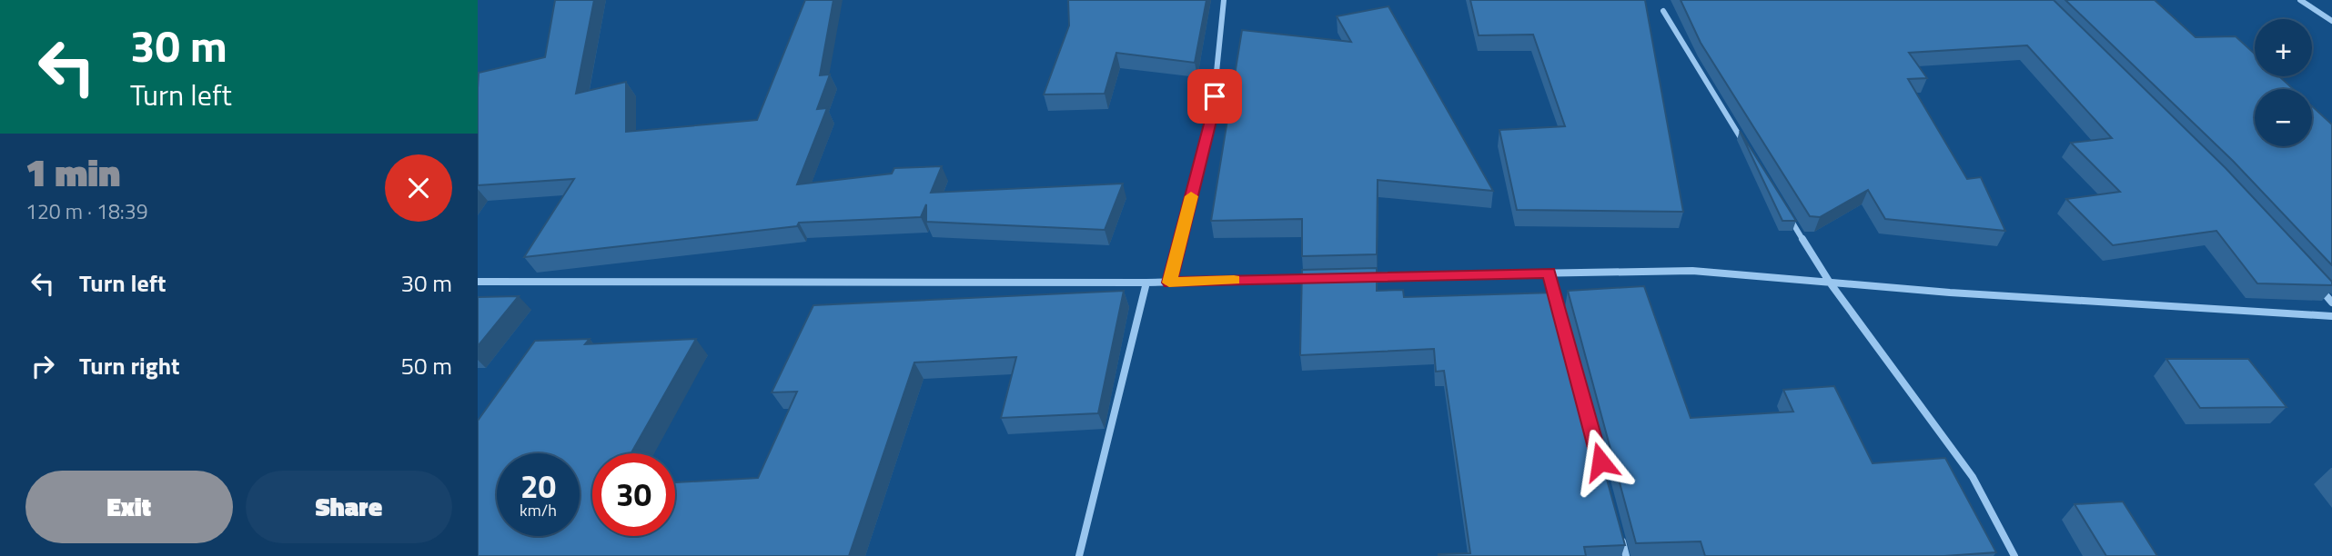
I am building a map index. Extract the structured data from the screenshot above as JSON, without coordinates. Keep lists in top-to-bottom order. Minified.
{"page":{"turn":["30 m","Turn left"],"map_buttons":["+","−"],"heading":["1 min","120 m · 18:39"],"list":[{"name":"Turn left","value":"30 m"},{"name":"Turn right","value":"50 m"}],"speed":"20 km/h","limit":"30","buttons":["Exit","Share"]}}
